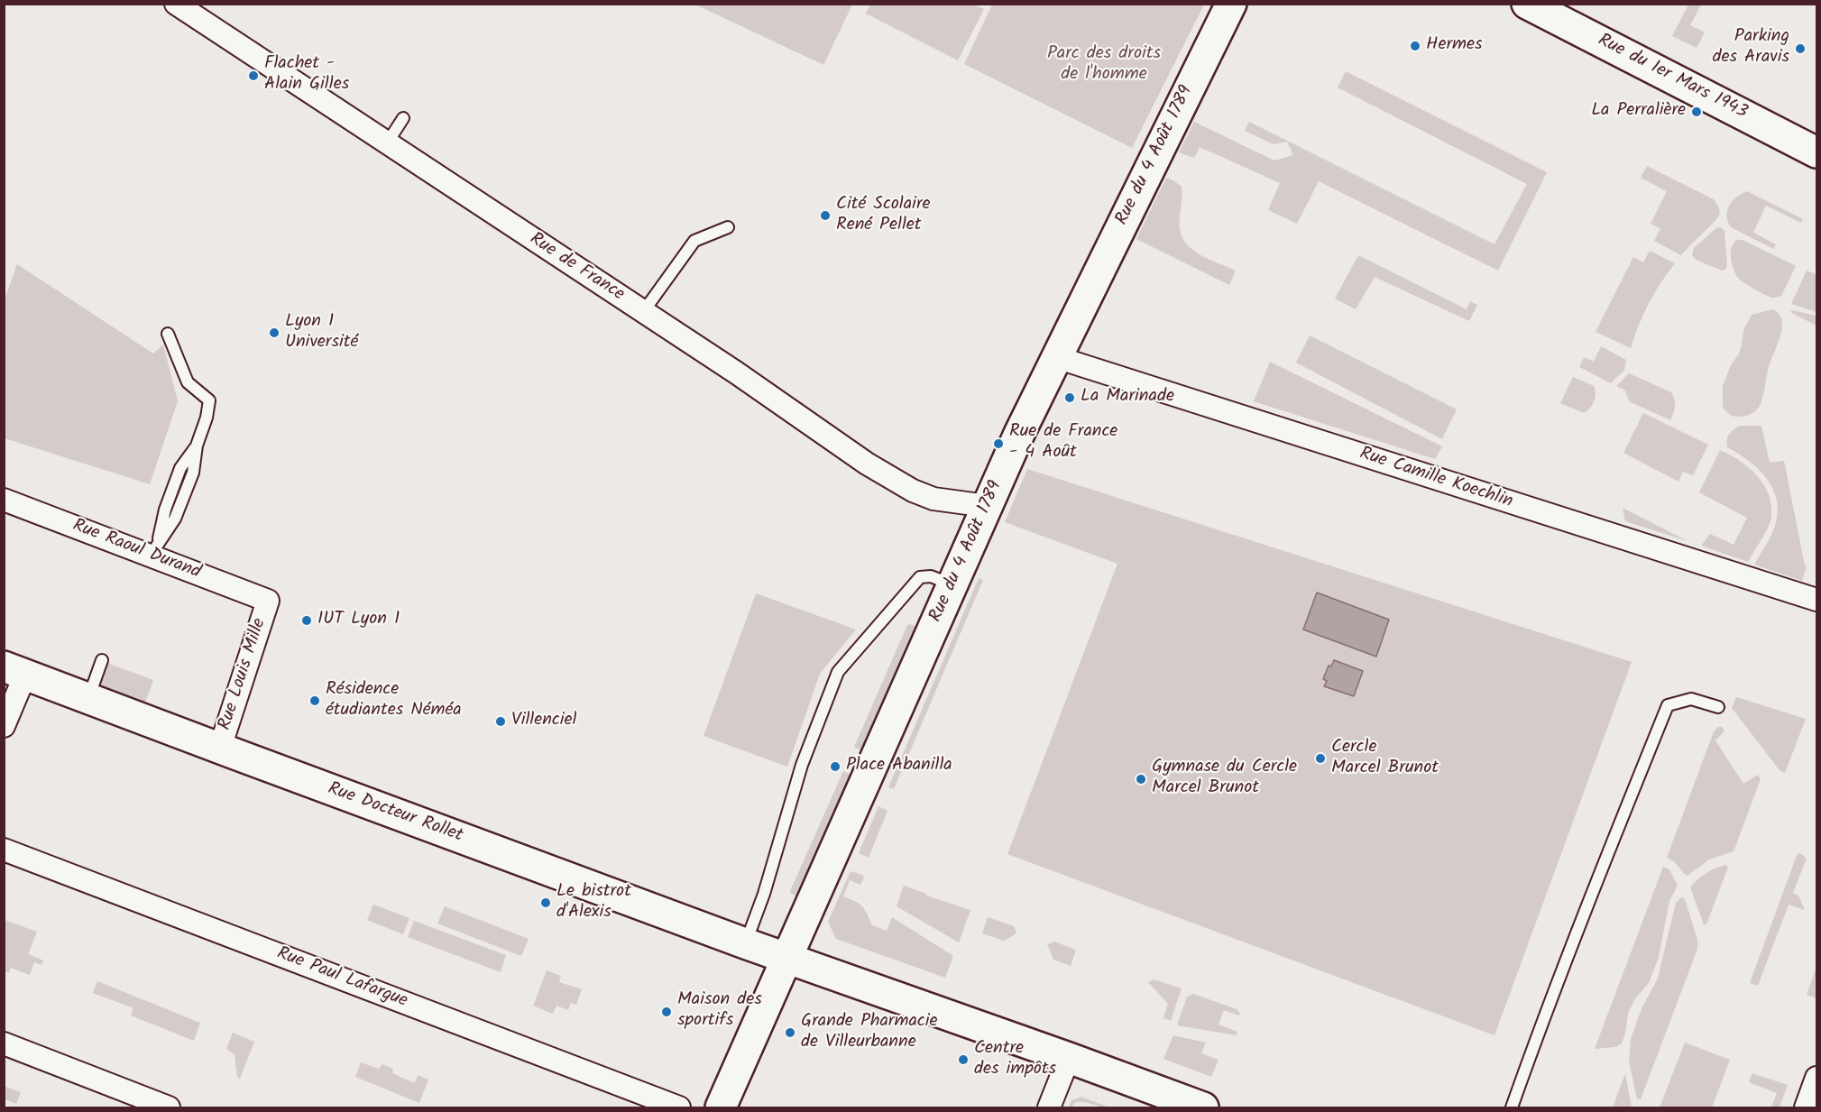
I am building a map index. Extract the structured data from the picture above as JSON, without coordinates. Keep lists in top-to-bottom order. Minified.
{"streets":{"street":["Rue du 1er Mars 1943","Rue du 4 Août 1789","Rue de France","Rue Camille Koechlin","Rue Raoul Durand","Rue Louis Mille","Rue Docteur Rollet","Rue Paul Lafargue"]},"crossings":[["Rue du 4 Août 1789","Rue de France"],["Rue du 4 Août 1789","Rue Camille Koechlin"],["Rue du 4 Août 1789","Rue Docteur Rollet"],["Rue Raoul Durand","Rue Louis Mille"],["Rue Louis Mille","Rue Docteur Rollet"]],"parks":["Parc des droits de l'homme"],"places":["Hermes","Parking des Aravis","Flachet - Alain Gilles","La Perralière","Cité Scolaire René Pellet","Lyon 1 Université","La Marinade","Rue de France - 4 Août","IUT Lyon 1","Résidence étudiantes Néméa","Villenciel","Cercle Marcel Brunot","Place Abanilla","Gymnase du Cercle Marcel Brunot","Le bistrot d'Alexis","Maison des sportifs","Grande Pharmacie de Villeurbanne","Centre des impôts"]}
